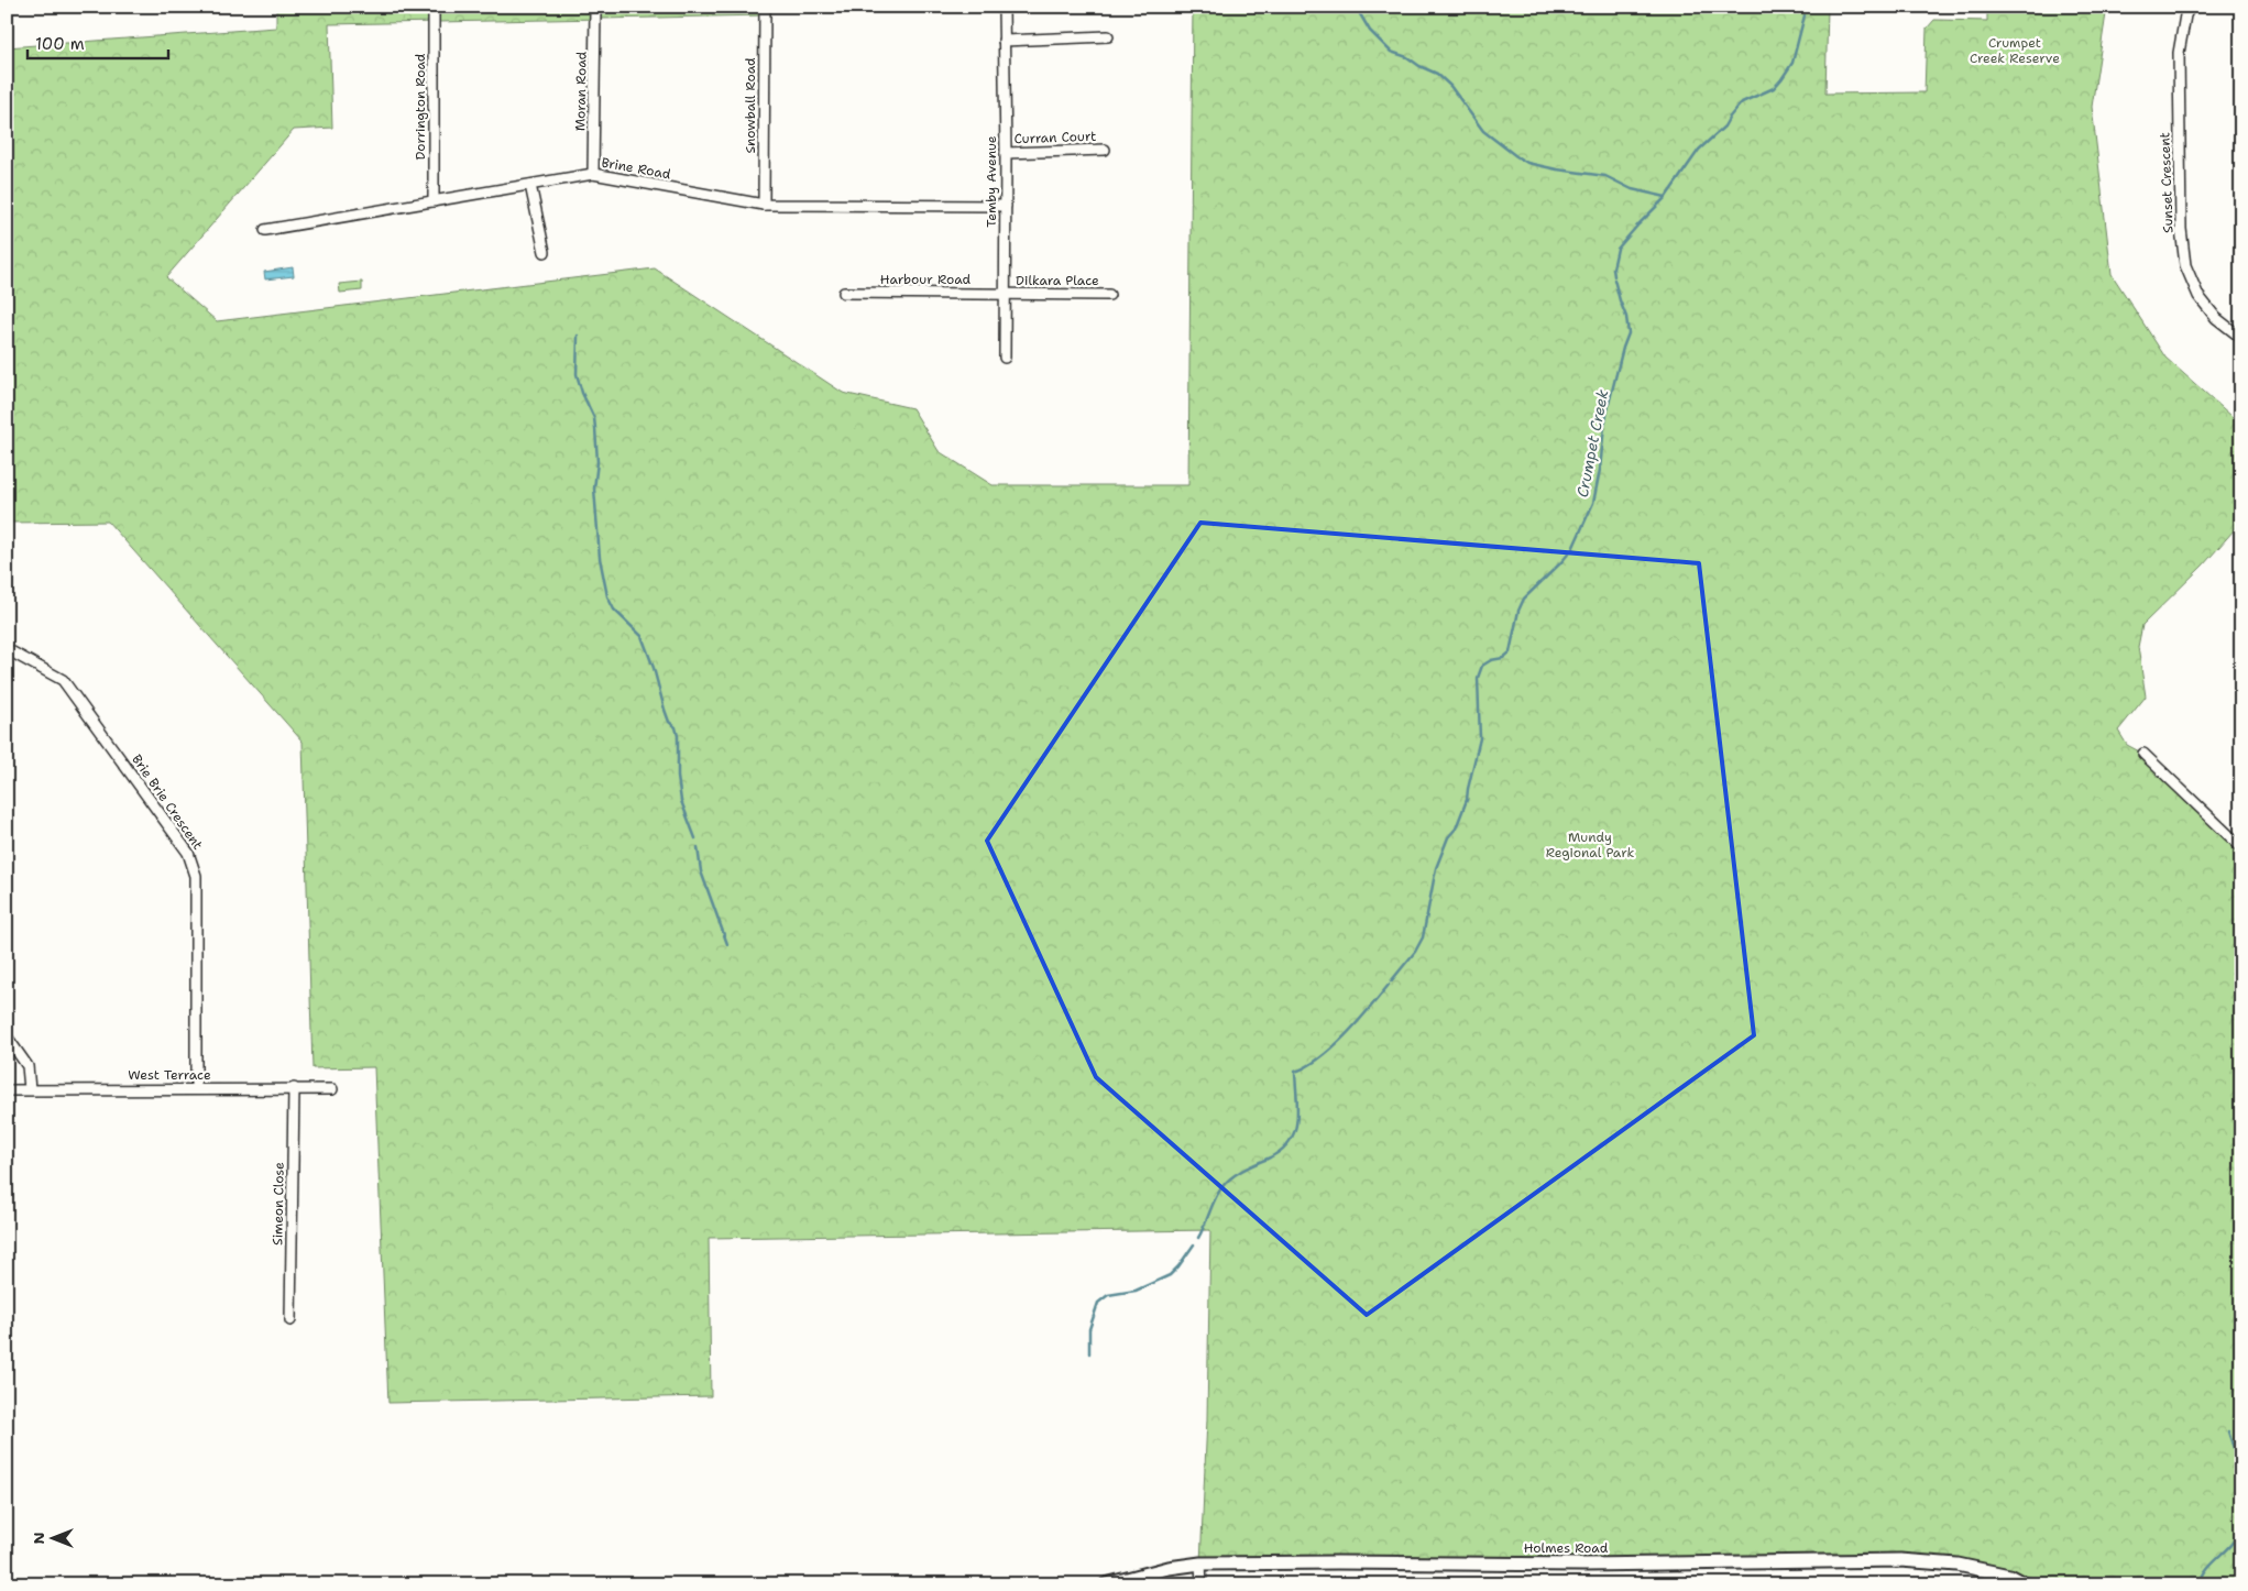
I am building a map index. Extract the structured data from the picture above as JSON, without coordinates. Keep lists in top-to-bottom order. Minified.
{"streets":{"street":["Moran Road","Snowball Road","Dorrington Road","Curran Court","Brine Road","Temby Avenue","Sunset Crescent","Harbour Road","Dilkara Place","Brie Brie Crescent","West Terrace","Simeon Close","Holmes Road"]},"crossings":[["Moran Road","Brine Road"],["Snowball Road","Brine Road"],["Dorrington Road","Brine Road"],["Curran Court","Temby Avenue"],["Brine Road","Temby Avenue"],["Temby Avenue","Harbour Road"],["Temby Avenue","Dilkara Place"],["Harbour Road","Dilkara Place"],["Brie Brie Crescent","West Terrace"],["West Terrace","Simeon Close"]],"water":["Crumpet Creek"],"parks":["Crumpet Creek Reserve","Mundy Regional Park"],"scale_bar":"100 m","north":"left"}
